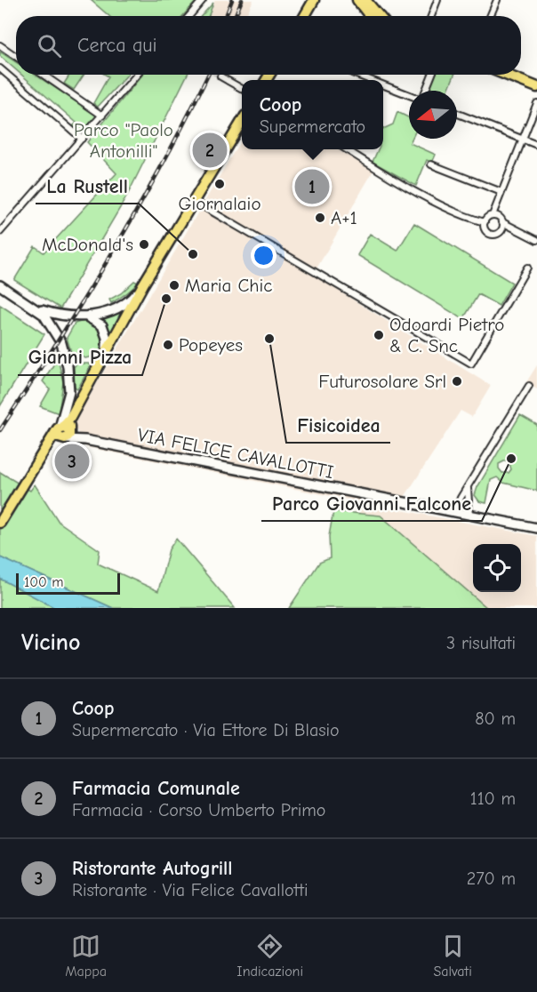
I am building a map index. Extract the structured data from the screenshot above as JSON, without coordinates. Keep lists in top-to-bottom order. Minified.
{"streets":{"main road":["VIA FELICE CAVALLOTTI"]},"parks":["Parco \"Paolo Antonilli\""],"places":["Giornalaio","A+1","McDonald's","La Rustell","Maria Chic","Gianni Pizza","Odoardi Pietro & C. Snc","Fisicoidea","Popeyes","Futurosolare Srl","Parco Giovanni Falcone"],"scale_bar":"100 m","north":"left","page":{"search":"Cerca qui","popup":["Coop","Supermercato"],"pins":["2","1","3"],"scale":"100 m","heading":["Vicino","3 risultati"],"list":[{"mark":"1","name":"Coop","note":"Supermercato · Via Ettore Di Blasio","value":"80 m"},{"mark":"2","name":"Farmacia Comunale","note":"Farmacia · Corso Umberto Primo","value":"110 m"},{"mark":"3","name":"Ristorante Autogrill","note":"Ristorante · Via Felice Cavallotti","value":"270 m"}],"nav":["Mappa","Indicazioni","Salvati"]}}
